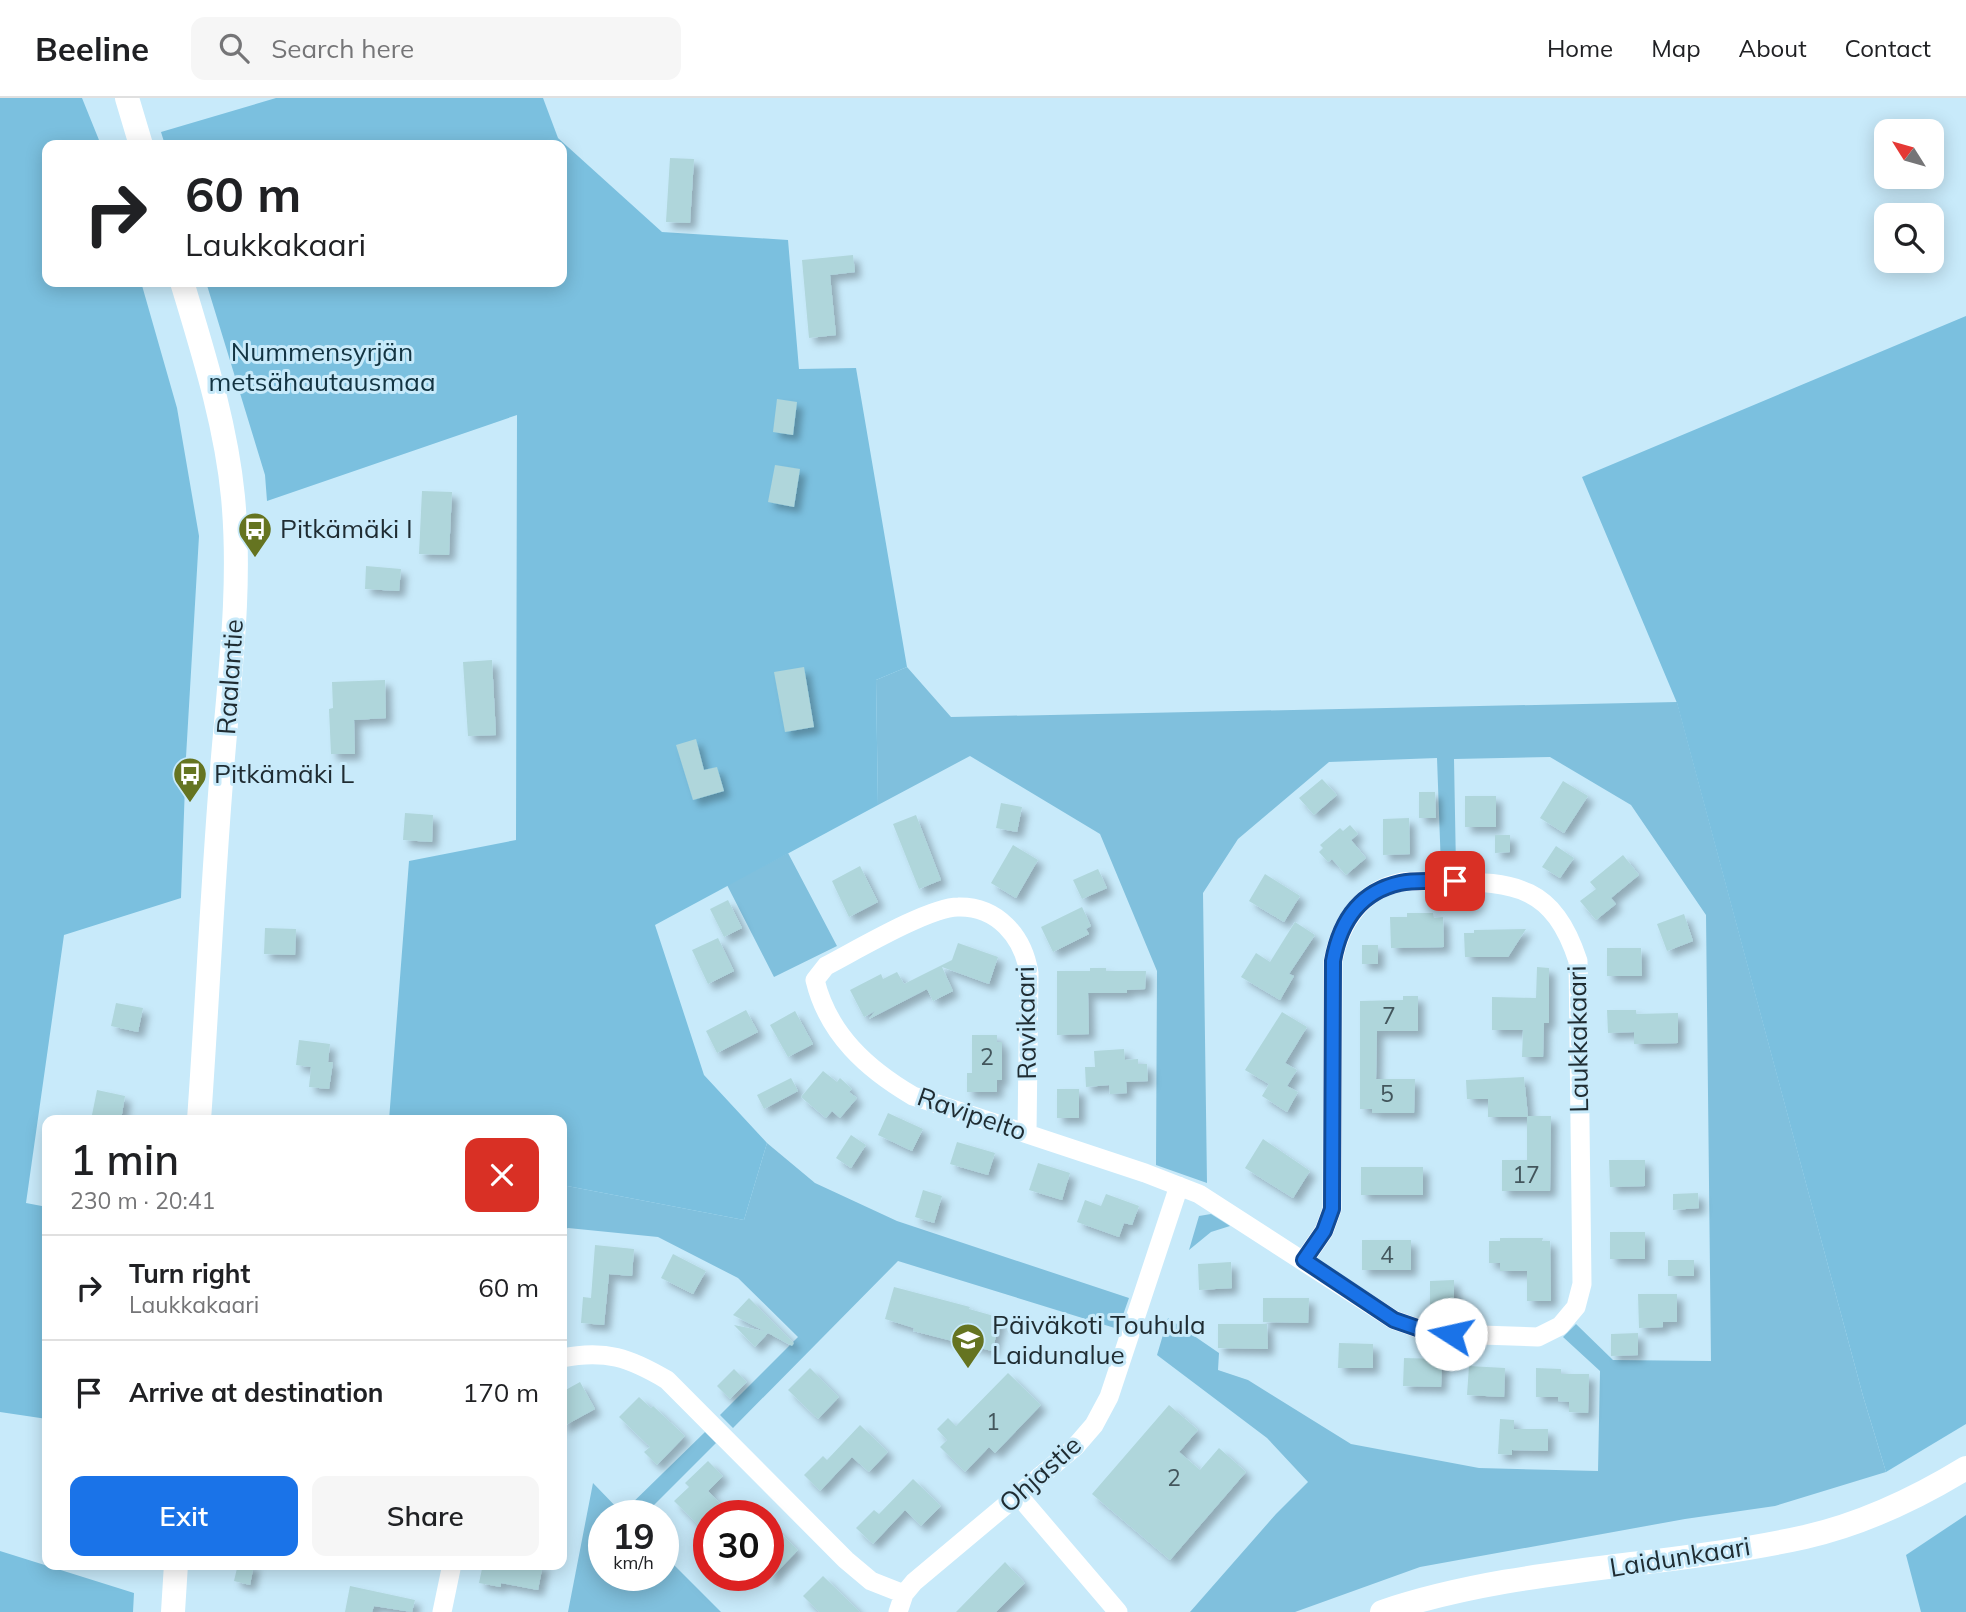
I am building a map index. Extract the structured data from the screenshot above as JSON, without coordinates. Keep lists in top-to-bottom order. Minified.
{"streets":{"street":["Raalantie","Ravikaari","Laukkakaari","Ravipelto","Ohjastie","Laidunkaari"]},"crossings":[["Ravikaari","Ravipelto"],["Laukkakaari","Ravipelto"],["Ravipelto","Ohjastie"]],"parks":["Nummensyrjän metsähautausmaa"],"places":{"bus stop":["Pitkämäki I","Pitkämäki L"],"school or university":["Päiväkoti Touhula Laidunalue"]},"house_numbers":["7","2","5","17","4","1","2"],"north":"top left","page":{"header":"Beeline","search":"Search here","nav":["Home","Map","About","Contact"],"turn":["60 m","Laukkakaari"],"heading":["1 min","230 m · 20:41"],"list":[{"name":"Turn right","note":"Laukkakaari","value":"60 m"},{"name":"Arrive at destination","value":"170 m"}],"buttons":["Exit","Share"],"speed":"19 km/h","limit":"30"}}
